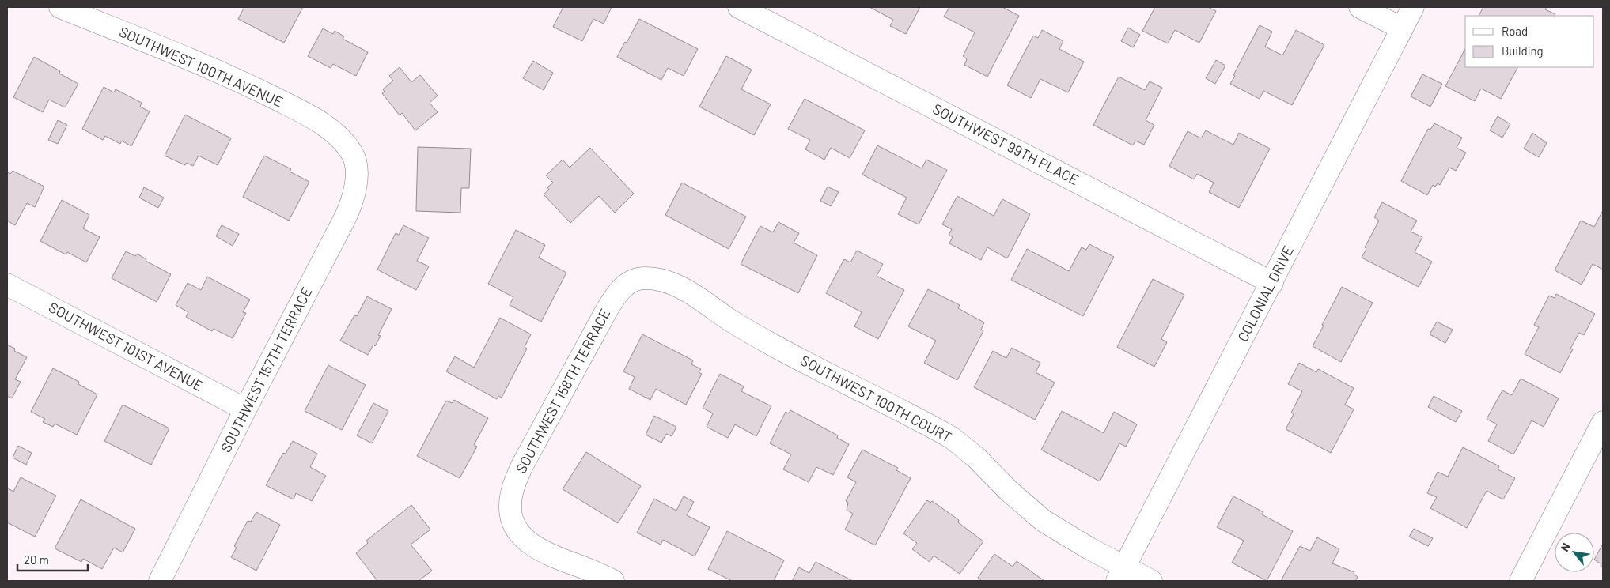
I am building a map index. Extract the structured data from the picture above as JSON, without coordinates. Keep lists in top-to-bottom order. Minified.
{"streets":{"street":["SOUTHWEST 100TH AVENUE","SOUTHWEST 99TH PLACE","COLONIAL DRIVE","SOUTHWEST 101ST AVENUE","SOUTHWEST 157TH TERRACE","SOUTHWEST 158TH TERRACE","SOUTHWEST 100TH COURT"]},"crossings":[["SOUTHWEST 100TH AVENUE","SOUTHWEST 157TH TERRACE"],["SOUTHWEST 99TH PLACE","COLONIAL DRIVE"],["COLONIAL DRIVE","SOUTHWEST 100TH COURT"],["SOUTHWEST 101ST AVENUE","SOUTHWEST 157TH TERRACE"],["SOUTHWEST 158TH TERRACE","SOUTHWEST 100TH COURT"]],"legend":["Road","Building"],"scale_bar":"20 m","north":"top left"}
